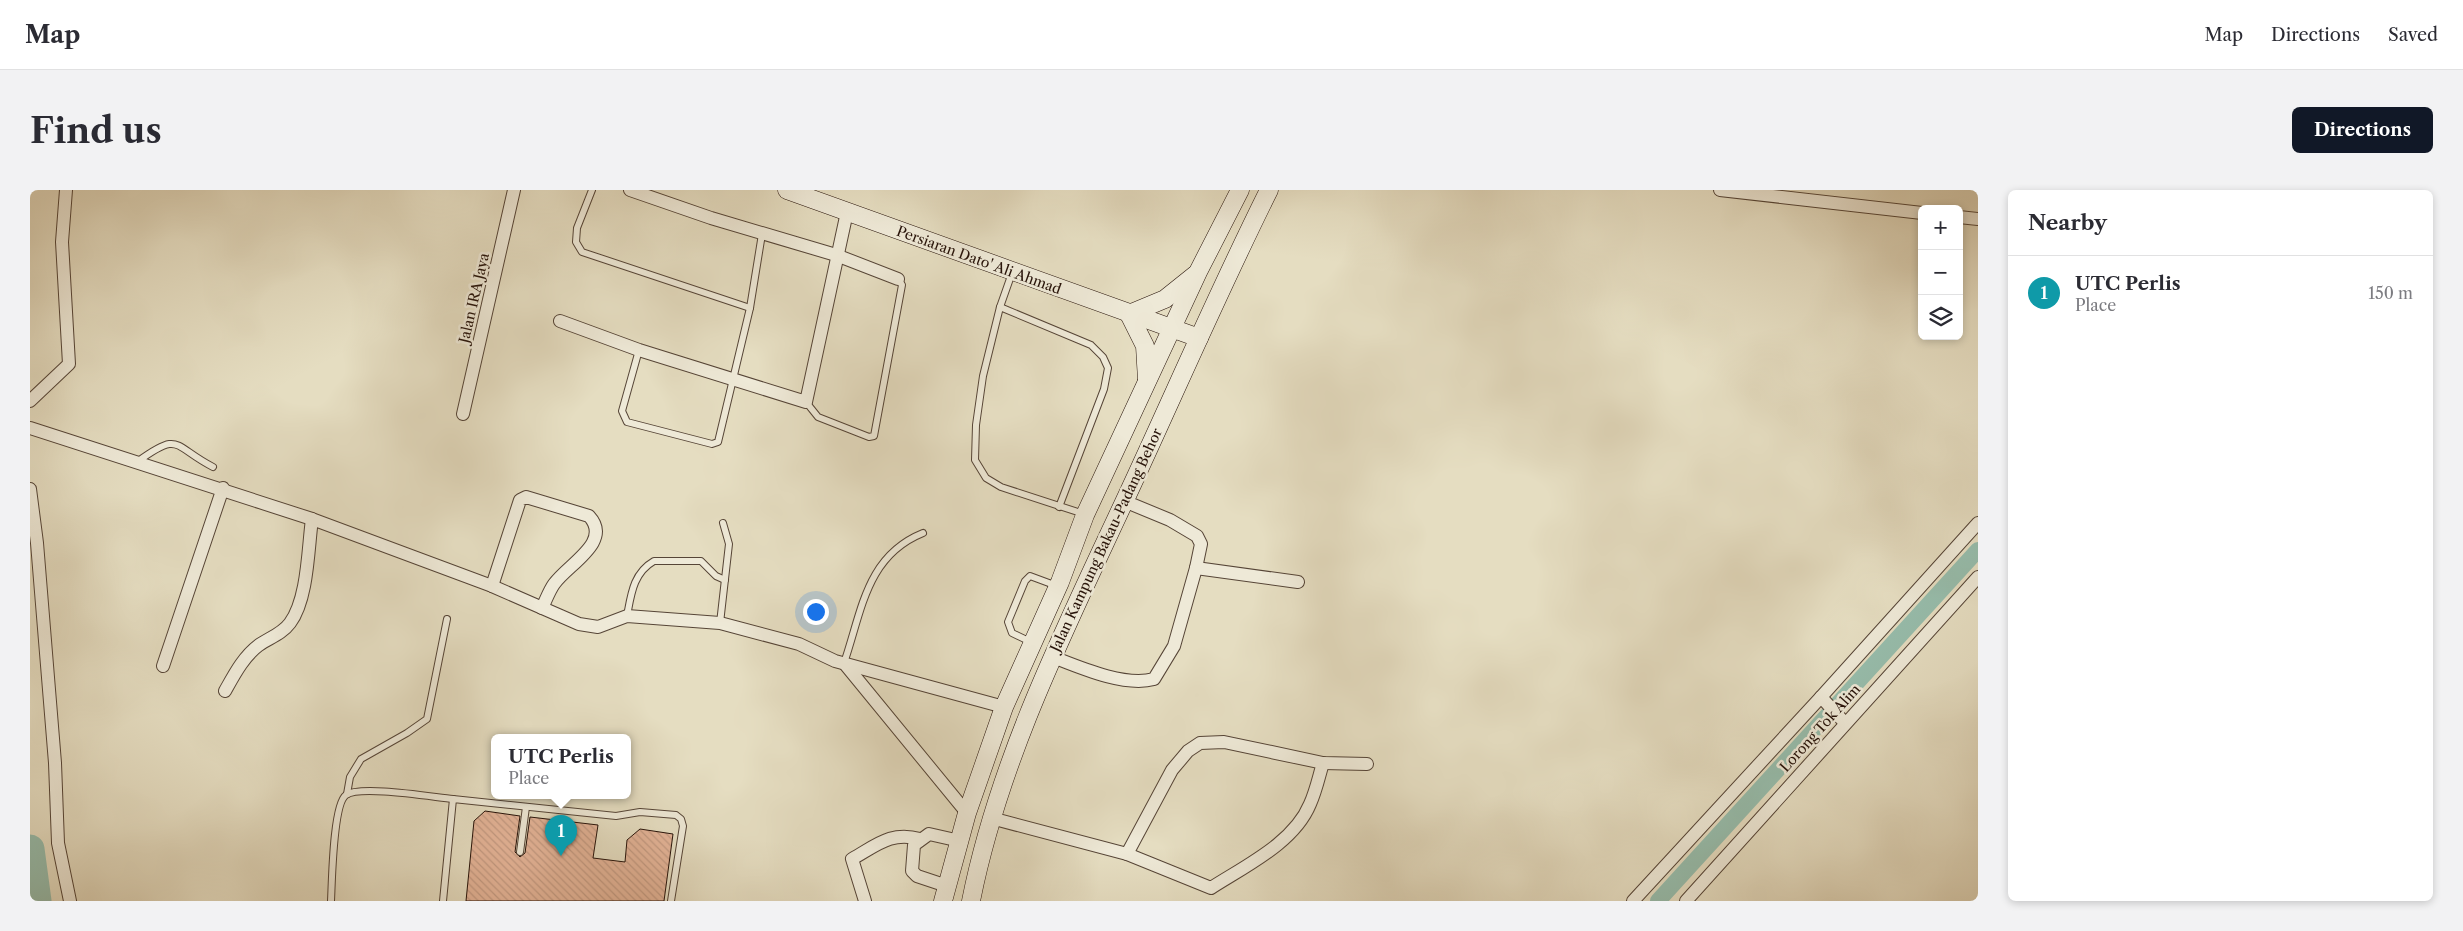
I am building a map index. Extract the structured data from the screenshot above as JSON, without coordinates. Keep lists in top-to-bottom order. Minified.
{"streets":{"street":["Persiaran Dato' Ali Ahmad","Jalan IRA Jaya","Jalan Kampung Bakau-Padang Behor","Lorong Tok Alim"]},"crossings":[["Persiaran Dato' Ali Ahmad","Jalan Kampung Bakau-Padang Behor"]],"page":{"header":"Map","nav":["Map","Directions","Saved"],"buttons":"Directions","title":"Find us","heading":"Nearby","map_buttons":["+","−"],"list":[{"mark":"1","name":"UTC Perlis","note":"Place","value":"150 m"}],"popup":["UTC Perlis","Place"],"pins":"1"}}
